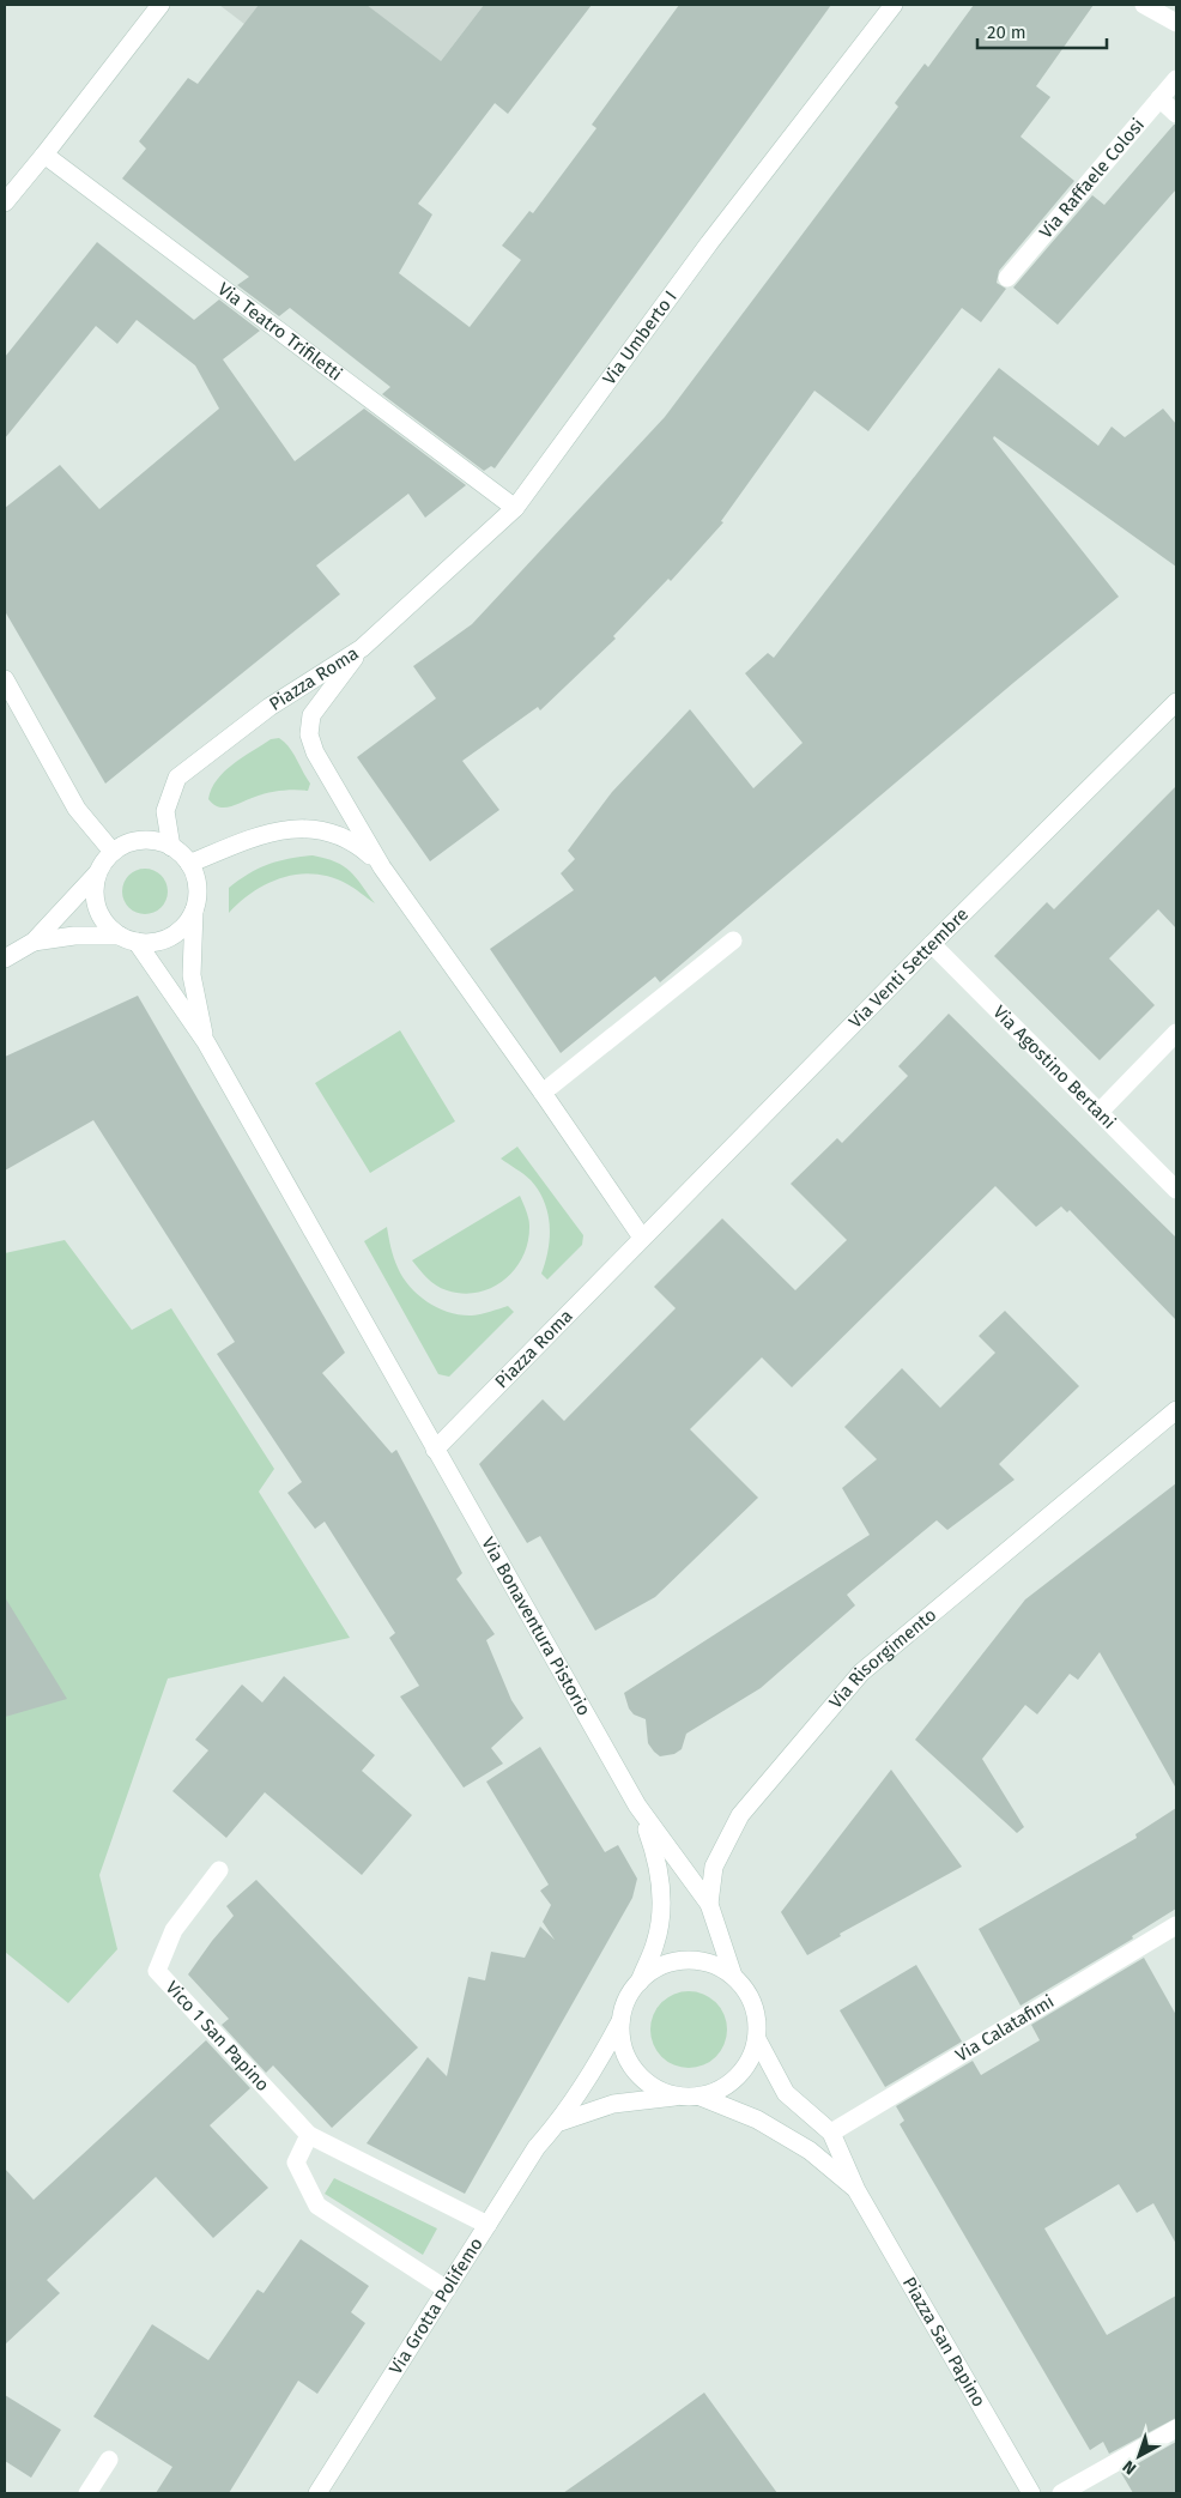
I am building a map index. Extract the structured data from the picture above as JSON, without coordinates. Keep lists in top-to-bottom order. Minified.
{"streets":{"street":["Via Raffaele Colosi","Via Teatro Trifiletti","Via Umberto I","Piazza Roma","Via Venti Settembre","Via Agostino Bertani","Via Bonaventura Pistorio","Via Risorgimento","Via Calatafimi","Vico 1 San Papino","Via Grotta Polifemo","Piazza San Papino"]},"crossings":[["Via Teatro Trifiletti","Via Umberto I"],["Via Umberto I","Piazza Roma"],["Piazza Roma","Via Venti Settembre"],["Piazza Roma","Via Bonaventura Pistorio"],["Via Venti Settembre","Via Agostino Bertani"],["Via Bonaventura Pistorio","Via Risorgimento"],["Via Bonaventura Pistorio","Via Grotta Polifemo"],["Via Bonaventura Pistorio","Piazza San Papino"],["Via Risorgimento","Via Grotta Polifemo"],["Via Risorgimento","Piazza San Papino"],["Via Calatafimi","Piazza San Papino"],["Vico 1 San Papino","Via Grotta Polifemo"],["Via Grotta Polifemo","Piazza San Papino"]],"scale_bar":"20 m","north":"bottom left"}
